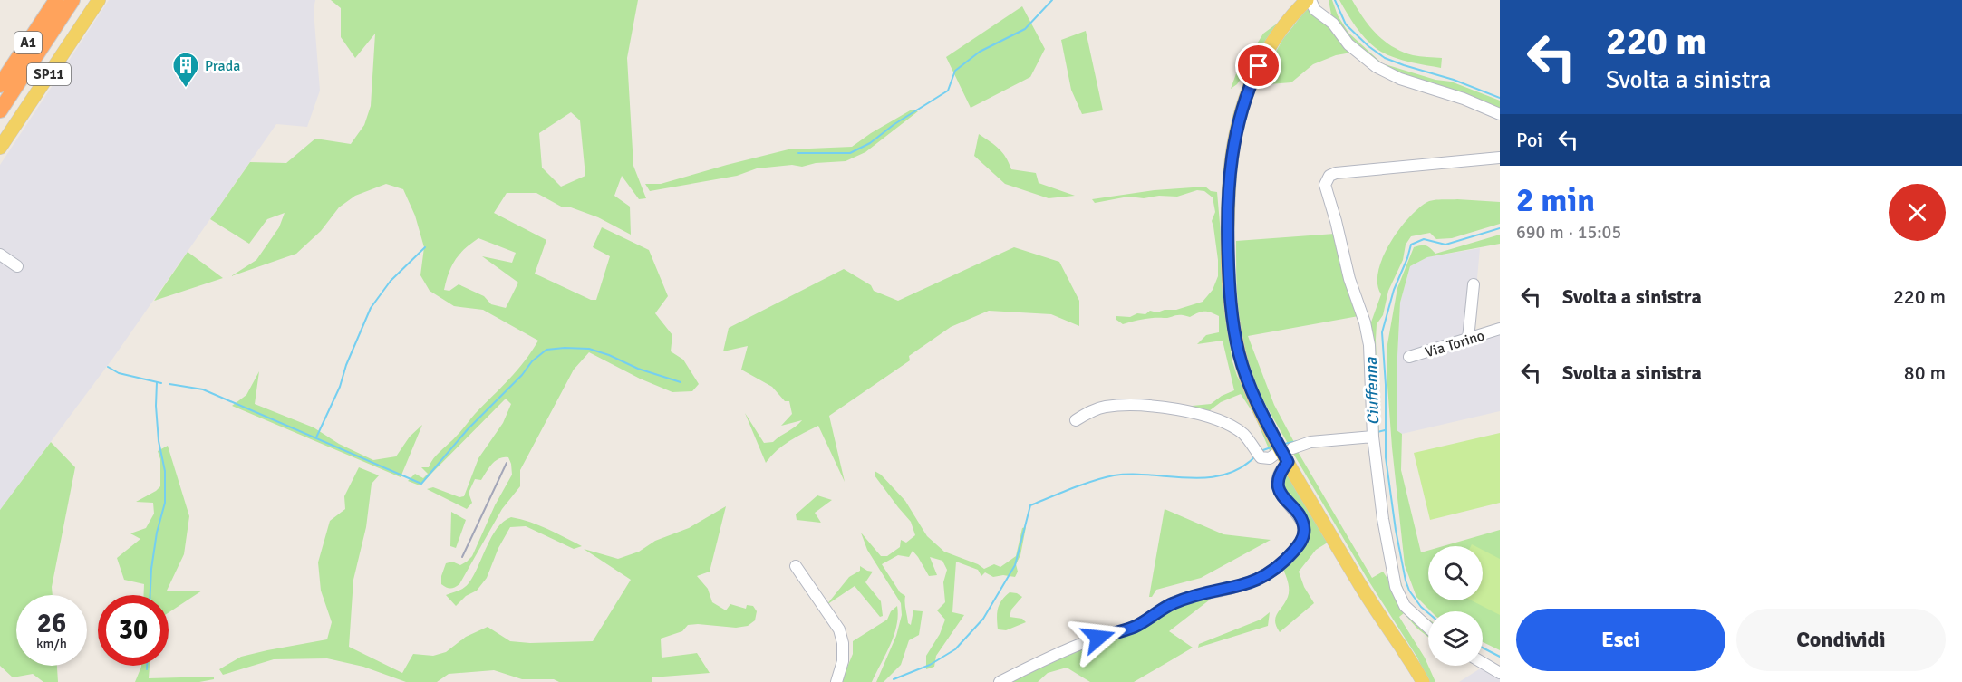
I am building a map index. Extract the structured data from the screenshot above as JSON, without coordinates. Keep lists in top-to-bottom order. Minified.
{"streets":{"highway":["A1"],"main road":["SP11"],"street":["Via Torino"]},"water":["Ciuffenna"],"places":{"building":["Prada"]},"page":{"turn":["220 m","Svolta a sinistra"],"then":"Poi","heading":["2 min","690 m · 15:05"],"list":[{"name":"Svolta a sinistra","value":"220 m"},{"name":"Svolta a sinistra","value":"80 m"}],"speed":"26 km/h","limit":"30","buttons":["Esci","Condividi"]}}
